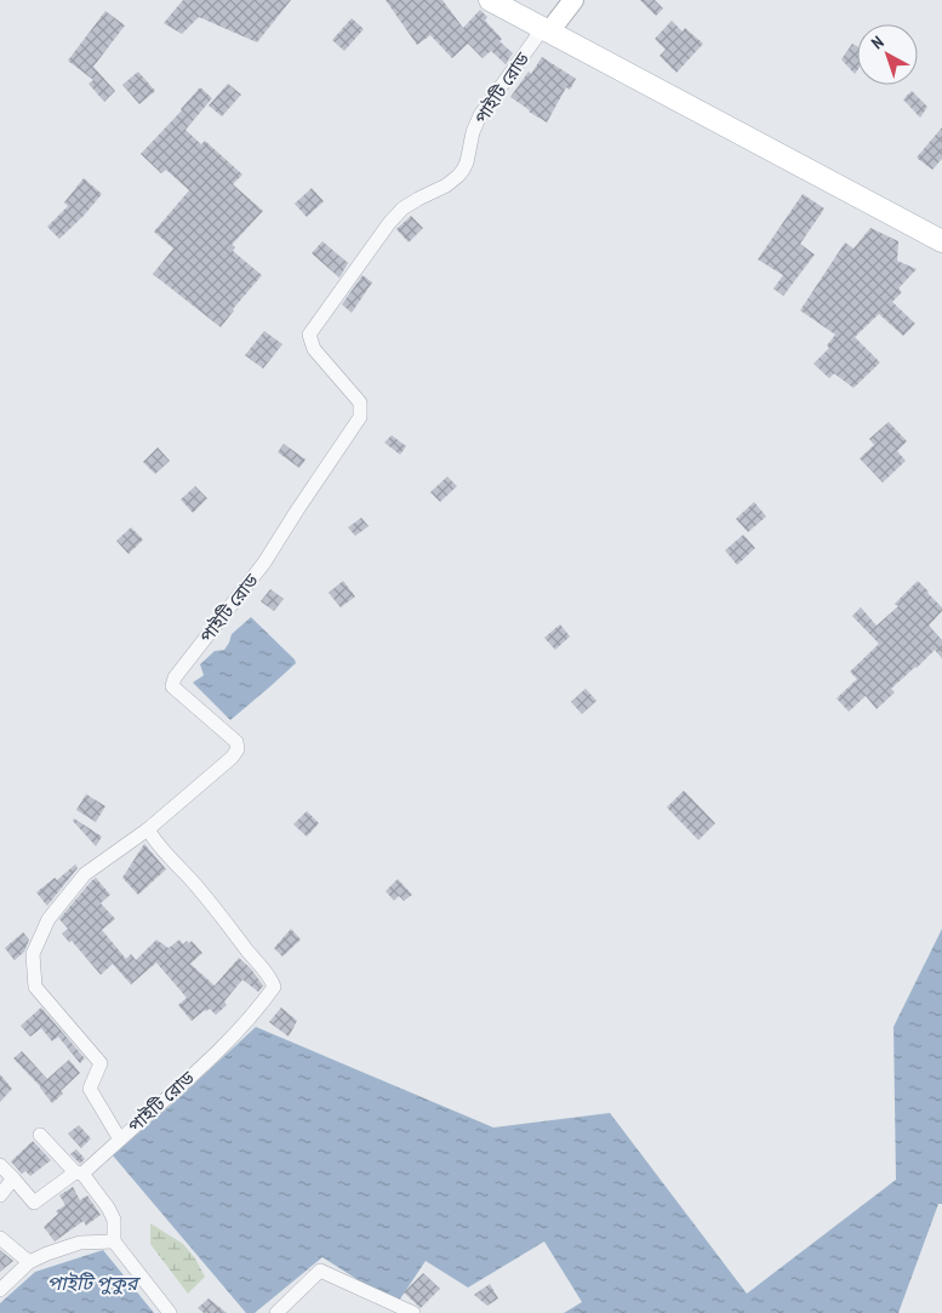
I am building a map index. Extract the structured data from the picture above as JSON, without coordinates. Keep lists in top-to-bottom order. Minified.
{"streets":{"street":["পাইটি রোড"]},"water":["পাইটি পুকুর"],"north":"top left"}
